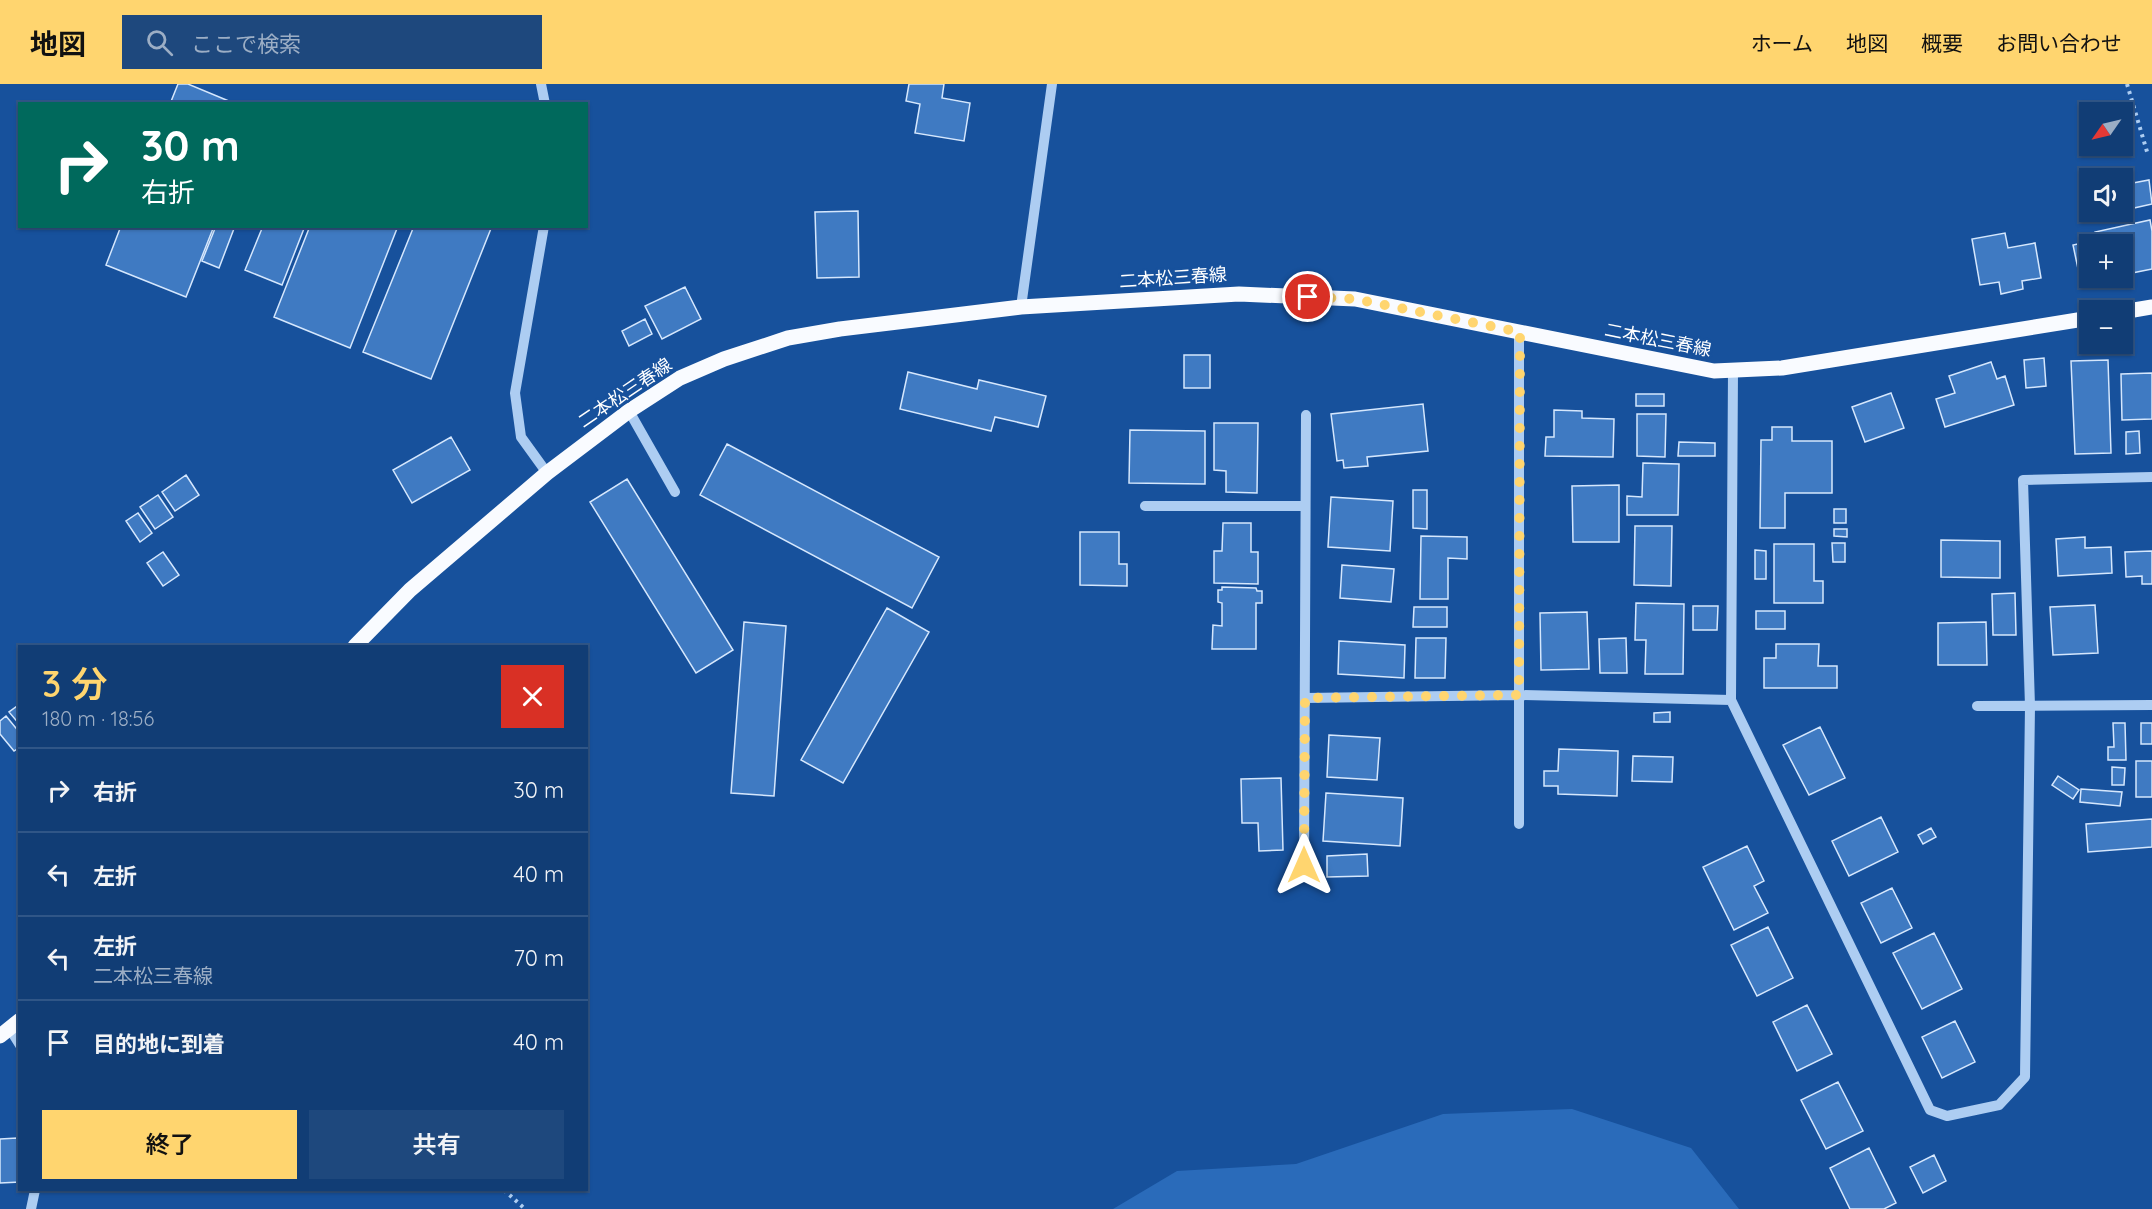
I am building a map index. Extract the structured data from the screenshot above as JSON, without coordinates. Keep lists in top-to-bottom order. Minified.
{"streets":{"main road":["二本松三春線"]},"north":"bottom left","page":{"header":"地図","search":"ここで検索","nav":["ホーム","地図","概要","お問い合わせ"],"map_buttons":["+","−"],"turn":["30 m","右折"],"heading":["3 分","180 m · 18:56"],"list":[{"name":"右折","value":"30 m"},{"name":"左折","value":"40 m"},{"name":"左折","note":"二本松三春線","value":"70 m"},{"name":"目的地に到着","value":"40 m"}],"buttons":["終了","共有"]}}
